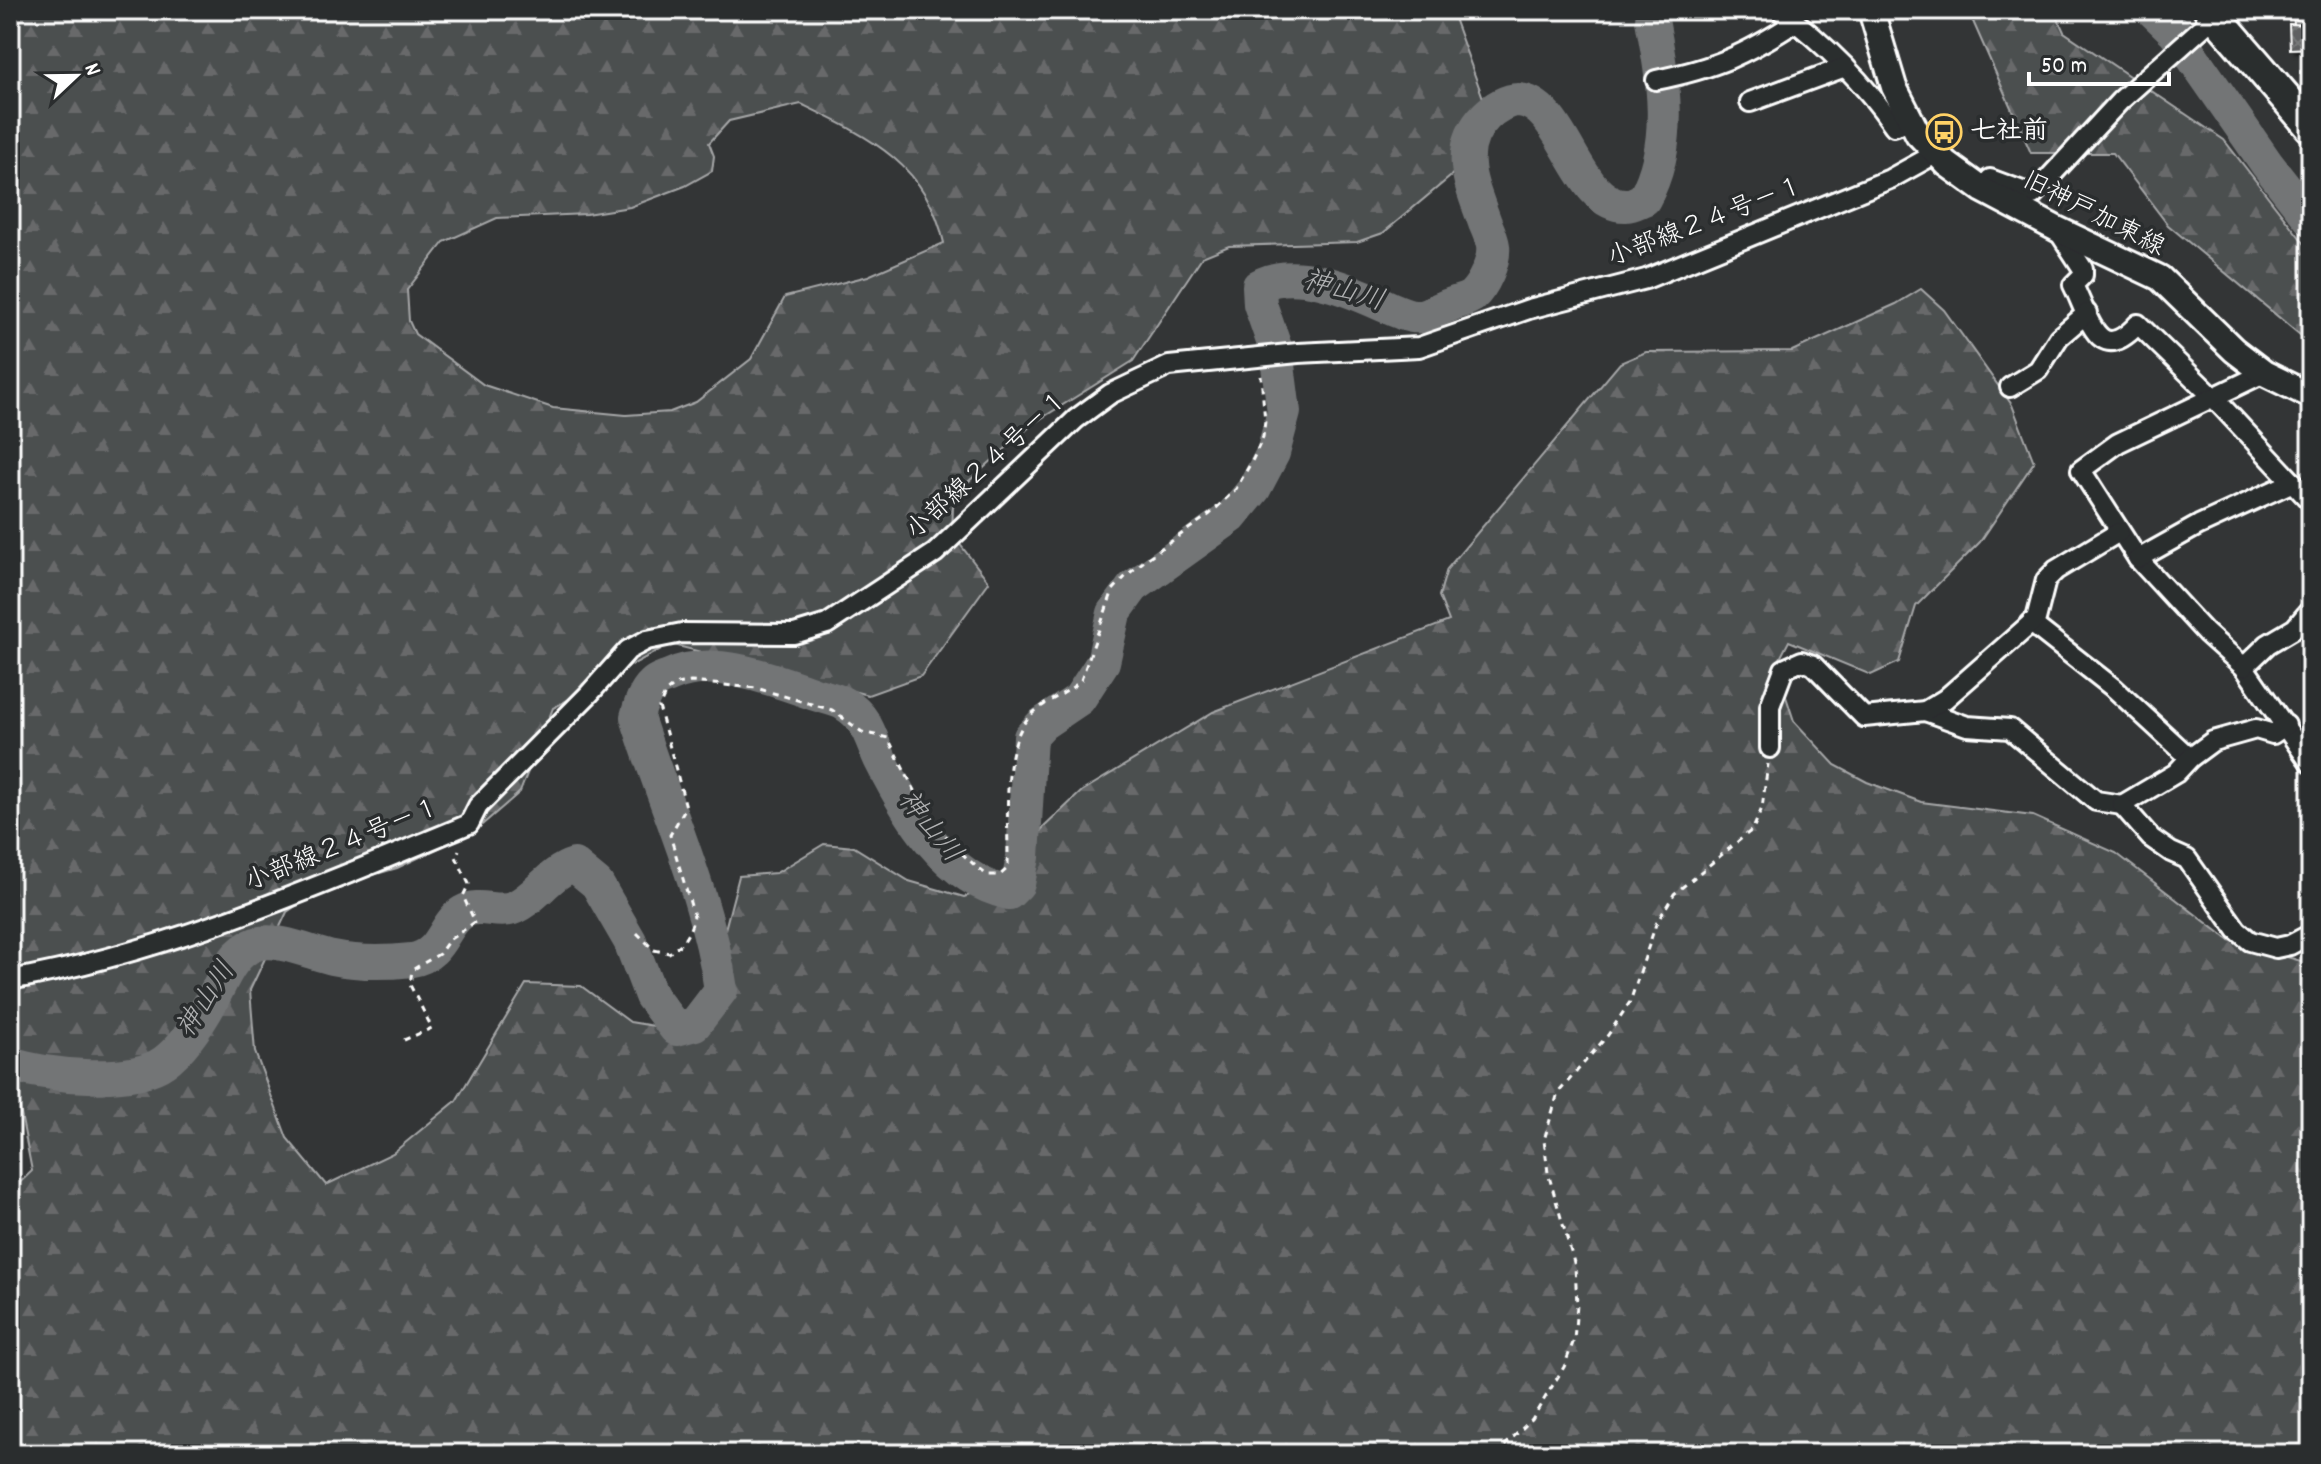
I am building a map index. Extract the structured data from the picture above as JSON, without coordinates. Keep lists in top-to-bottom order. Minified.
{"streets":{"street":["旧神戸加東線","小部線２４号－１"]},"crossings":[["旧神戸加東線","小部線２４号－１"]],"water":["神山川"],"places":{"bus stop":["七社前"]},"scale_bar":"50 m","north":"right"}
